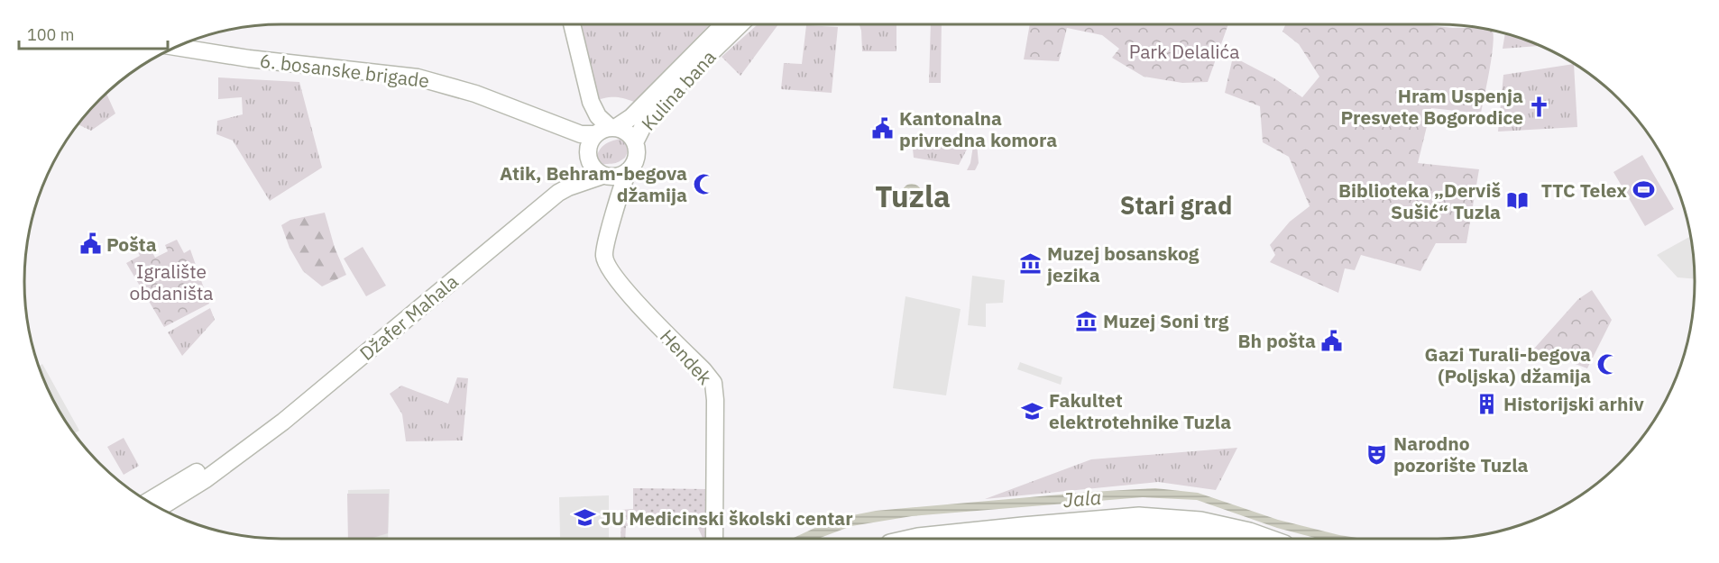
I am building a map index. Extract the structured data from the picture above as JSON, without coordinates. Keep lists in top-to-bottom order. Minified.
{"streets":{"main road":["6. bosanske brigade","Kulina bana","Džafer Mahala","Hendek"]},"crossings":[["6. bosanske brigade","Kulina bana"],["6. bosanske brigade","Džafer Mahala"],["6. bosanske brigade","Hendek"],["Kulina bana","Džafer Mahala"],["Kulina bana","Hendek"],["Džafer Mahala","Hendek"]],"districts":["Tuzla","Stari grad"],"water":["Jala"],"parks":["Park Delalića","Igralište obdaništa"],"places":{"church":["Hram Uspenja Presvete Bogorodice"],"public building":["Kantonalna privredna komora","Pošta","Bh pošta"],"mosque":["Atik, Behram-begova džamija","Gazi Turali-begova (Poljska) džamija"],"sports":["TTC Telex"],"library":["Biblioteka „Derviš Sušić“ Tuzla"],"museum":["Muzej bosanskog jezika","Muzej Soni trg"],"building":["Historijski arhiv"],"school or university":["Fakultet elektrotehnike Tuzla","JU Medicinski školski centar"],"theatre":["Narodno pozorište Tuzla"]},"scale_bar":"100 m"}
